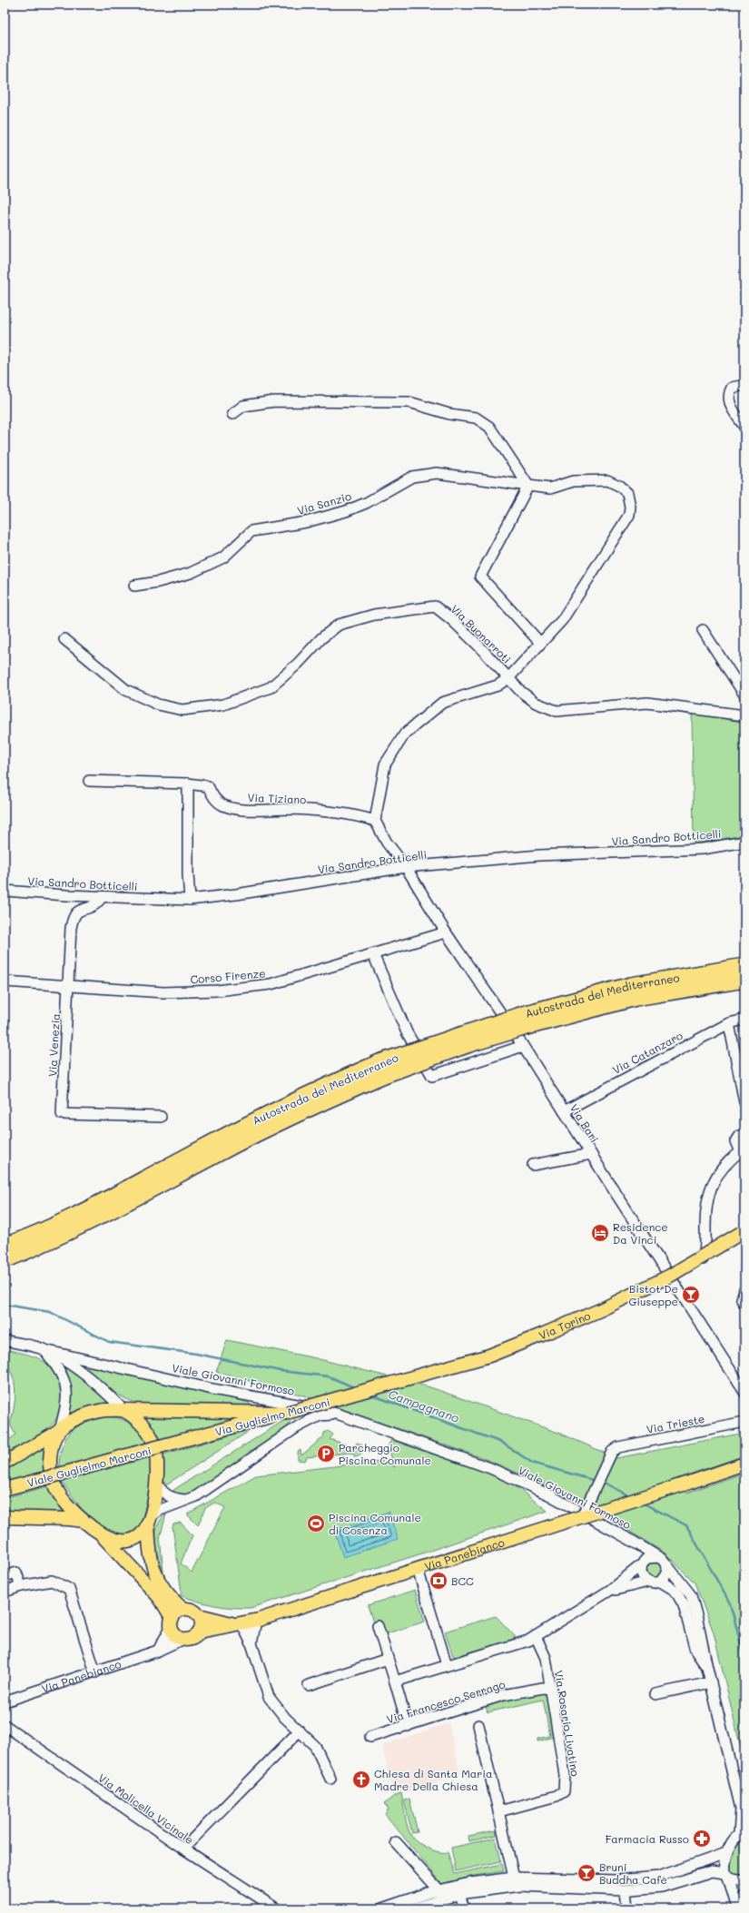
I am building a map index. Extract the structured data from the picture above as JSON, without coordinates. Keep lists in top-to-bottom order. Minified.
{"streets":{"highway":["Autostrada del Mediterraneo"],"main road":["Via Torino","Via Guglielmo Marconi","Viale Guglielmo Marconi","Via Panebianco"],"street":["Via Sanzio","Via Buonarroti","Via Tiziano","Via Sandro Botticelli","Corso Firenze","Via Venezia","Via Catanzaro","Via Bari","Viale Giovanni Formoso","Via Trieste","Via Francesco Serrago","Via Rosario Livatino","Via Molicella Vicinale"]},"crossings":[["Via Sanzio","Via Buonarroti"],["Via Sanzio","Via Tiziano"],["Via Sandro Botticelli","Via Venezia"],["Via Sandro Botticelli","Via Bari"],["Corso Firenze","Via Venezia"],["Corso Firenze","Via Bari"],["Via Catanzaro","Via Bari"],["Via Torino","Via Guglielmo Marconi"],["Via Guglielmo Marconi","Viale Guglielmo Marconi"],["Via Trieste","Via Panebianco"],["Via Francesco Serrago","Via Rosario Livatino"]],"water":["Campagnano"],"places":{"hotel":["Residence Da Vinci"],"bar":["Bistot De Giuseppe","Bruni Buddha Cafè"],"parking":["Parcheggio Piscina Comunale"],"sports":["Piscina Comunale di Cosenza"],"bank":["BCC"],"church":["Chiesa di Santa Maria Madre Della Chiesa"],"pharmacy":["Farmacia Russo"]}}
